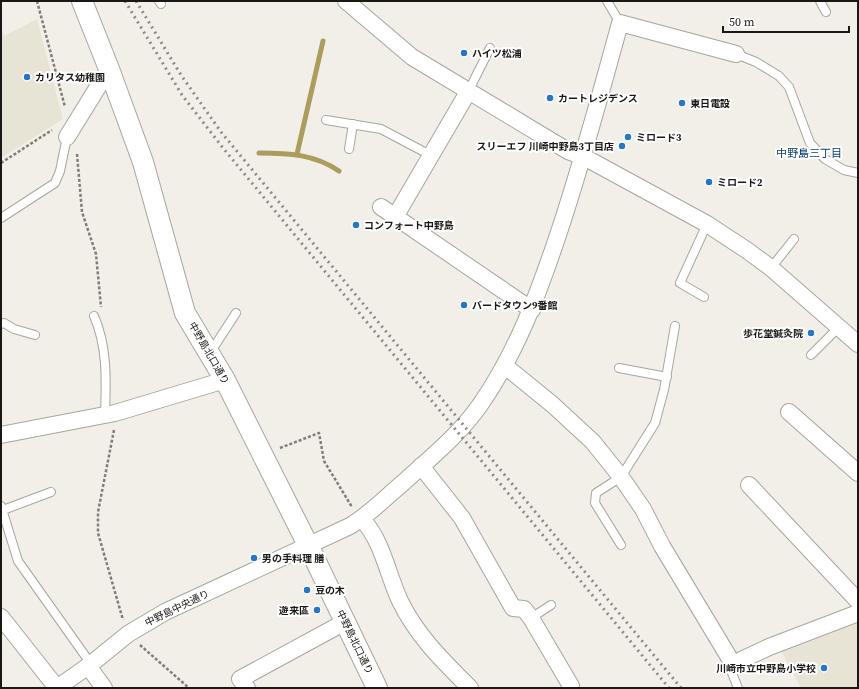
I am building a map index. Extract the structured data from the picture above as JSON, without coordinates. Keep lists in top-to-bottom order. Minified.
{"streets":{"street":["中野島北口通り","中野島中央通り"]},"crossings":[["中野島北口通り","中野島中央通り"]],"districts":["中野島三丁目"],"places":["ハイツ松浦","カリタス幼稚園","カートレジデンス","東日電設","ミロード3","スリーエフ 川崎中野島3丁目店","ミロード2","コンフォート中野島","バードタウン9番館","歩花堂鍼灸院","男の手料理 膳","豆の木","遊来區","川崎市立中野島小学校"],"scale_bar":"50 m"}
